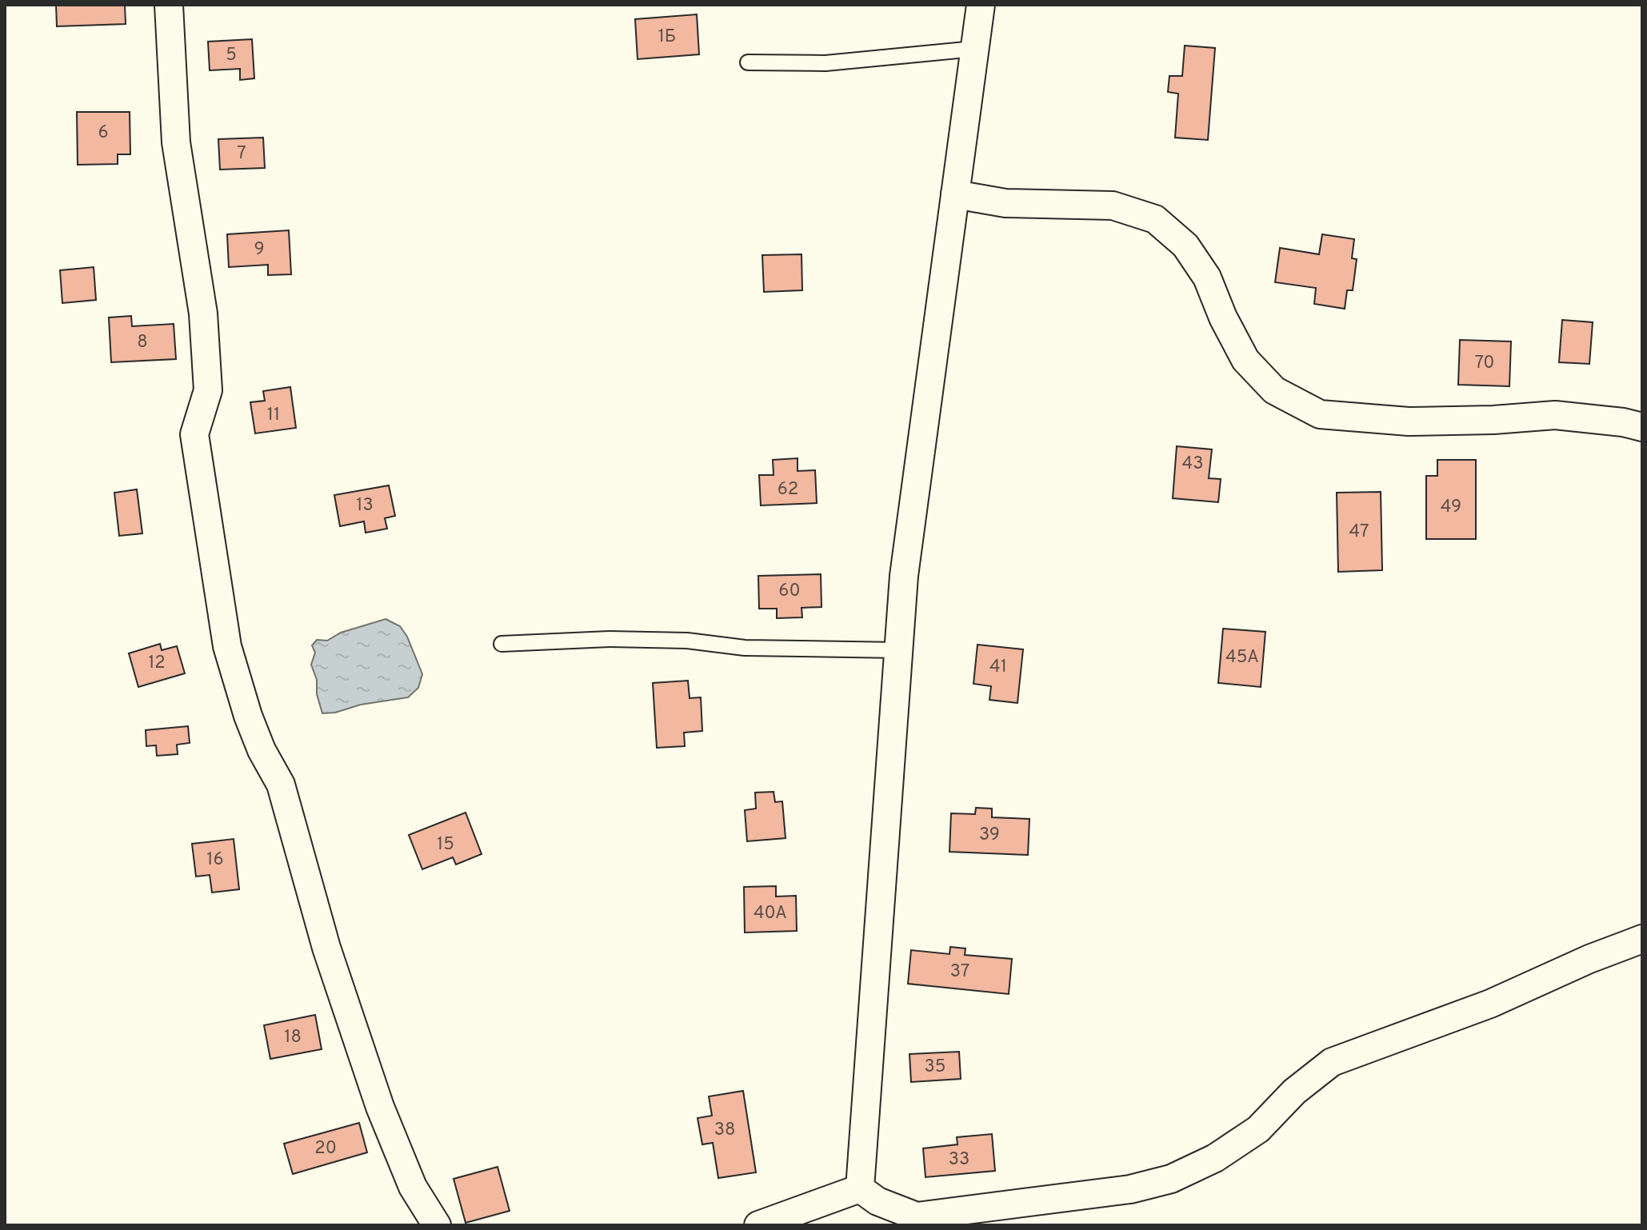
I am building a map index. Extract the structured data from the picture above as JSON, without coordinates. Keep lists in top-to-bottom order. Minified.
{"house_numbers":["1Б","5","6","7","9","8","70","11","43","62","13","49","47","60","45А","12","41","39","15","16","40А","37","18","35","38","20","33"]}
